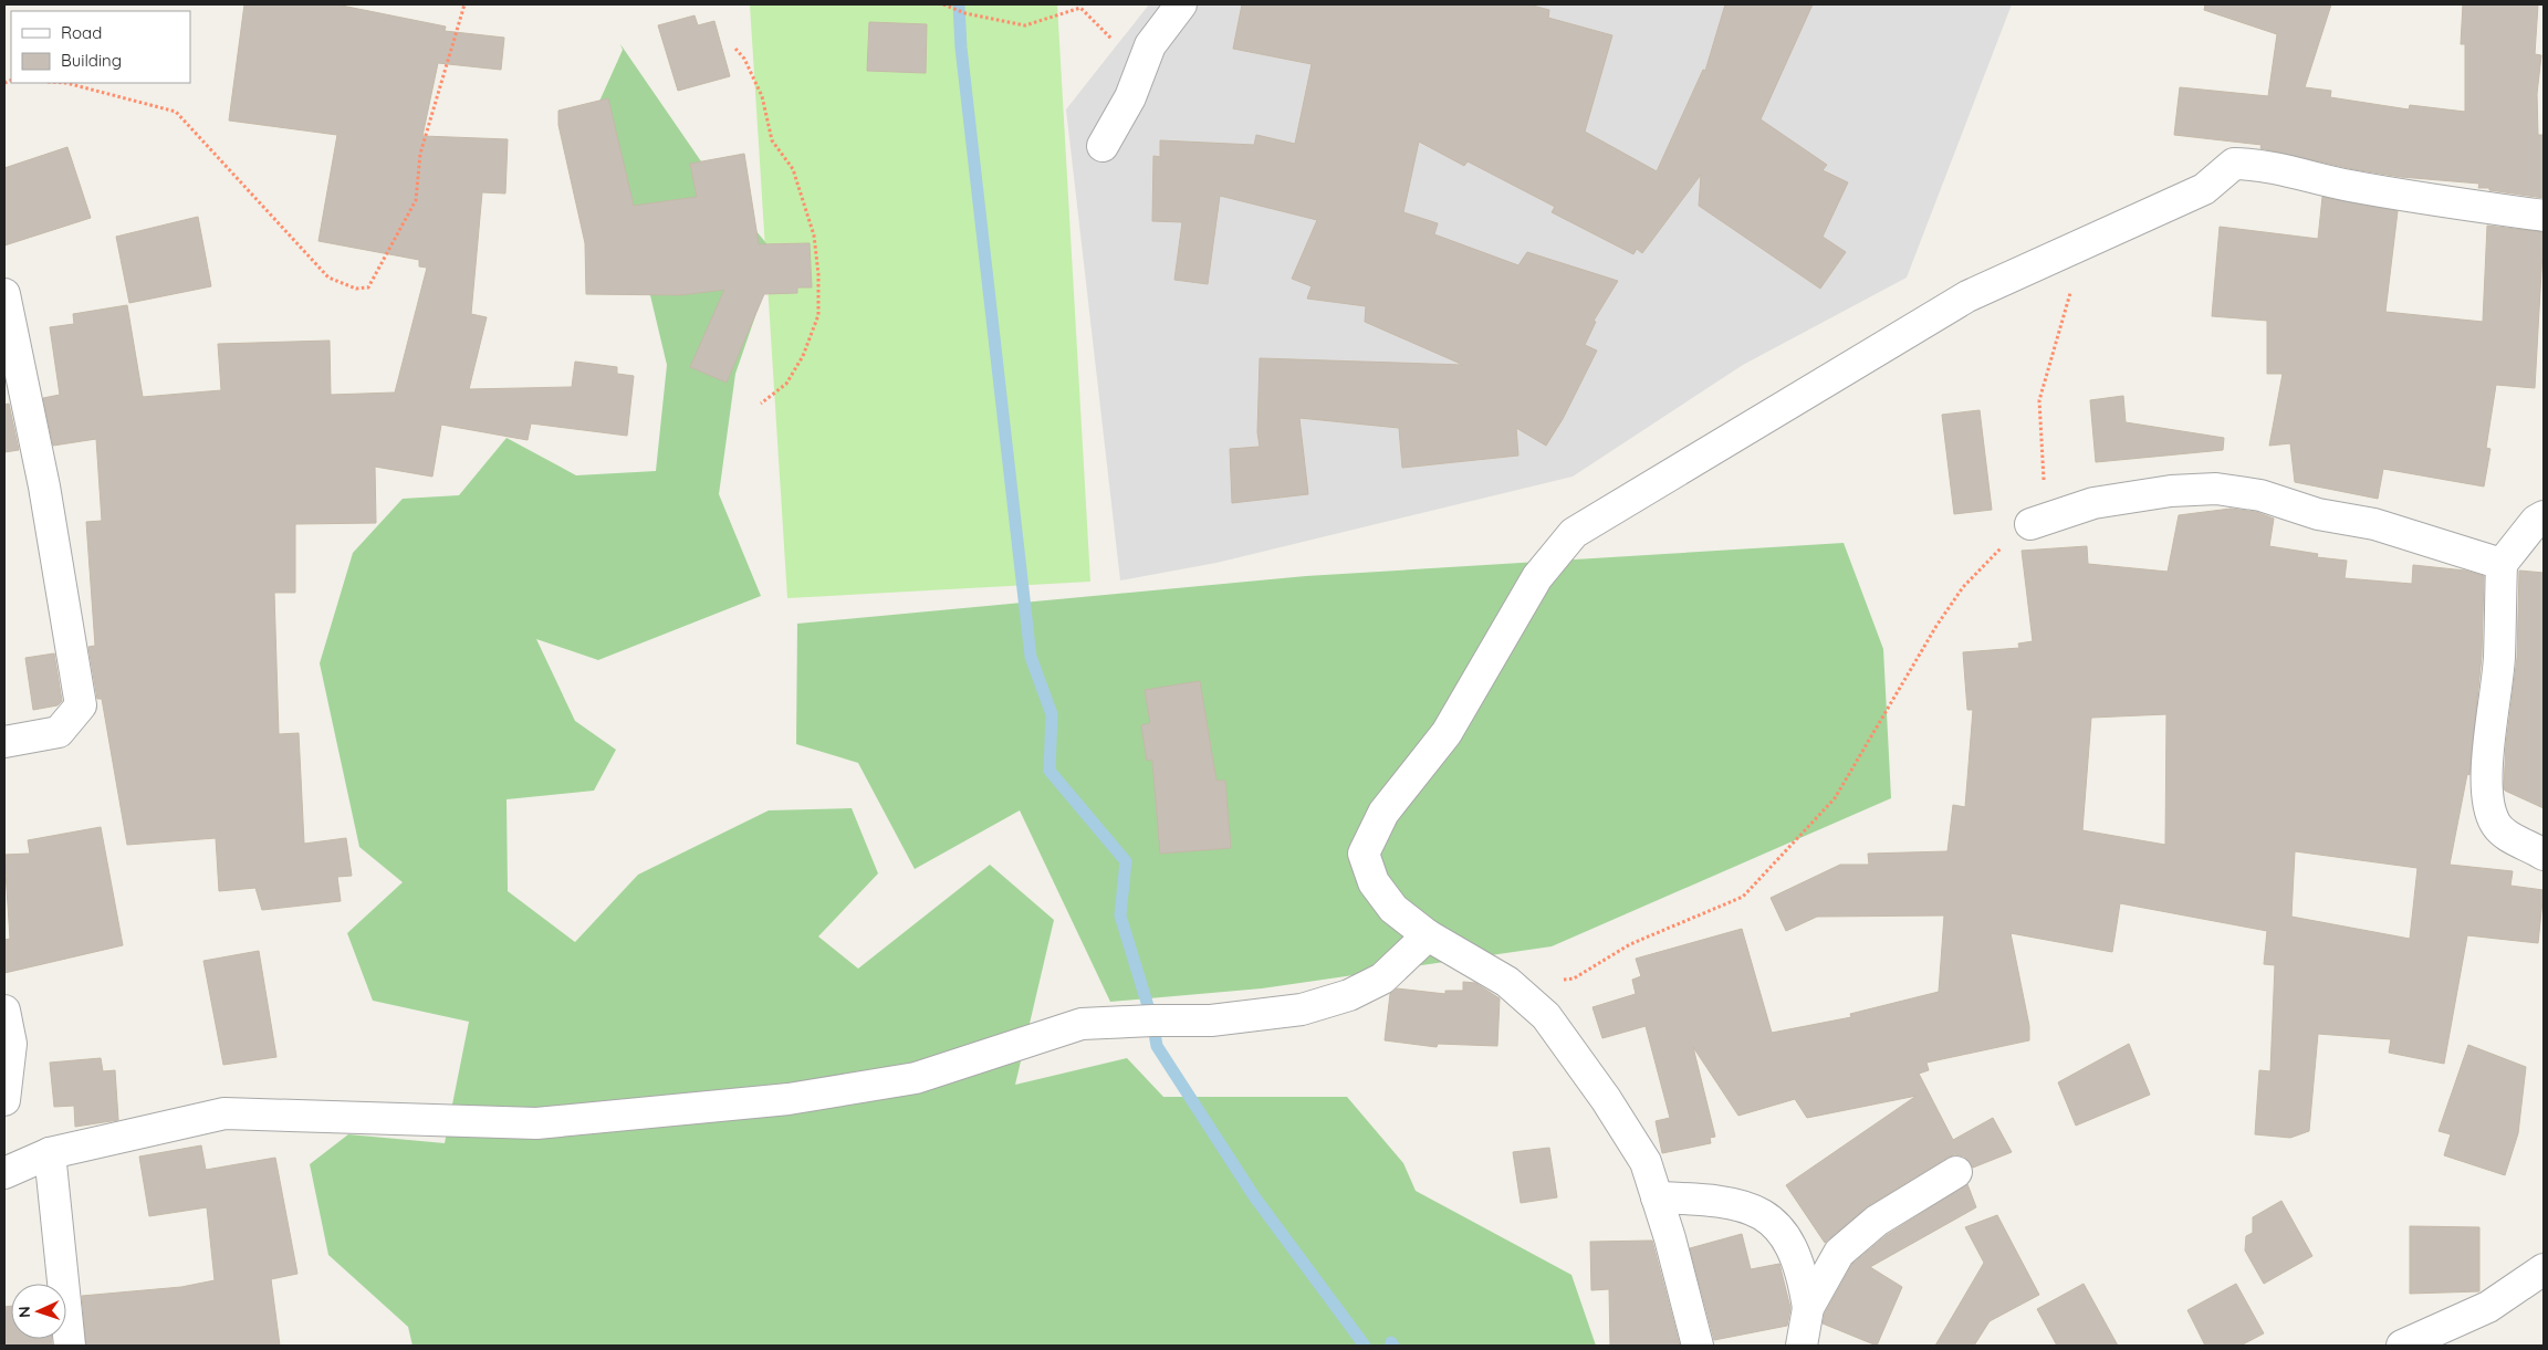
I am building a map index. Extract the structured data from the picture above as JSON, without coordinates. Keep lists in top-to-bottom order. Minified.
{"legend":["Road","Building"],"north":"left"}
